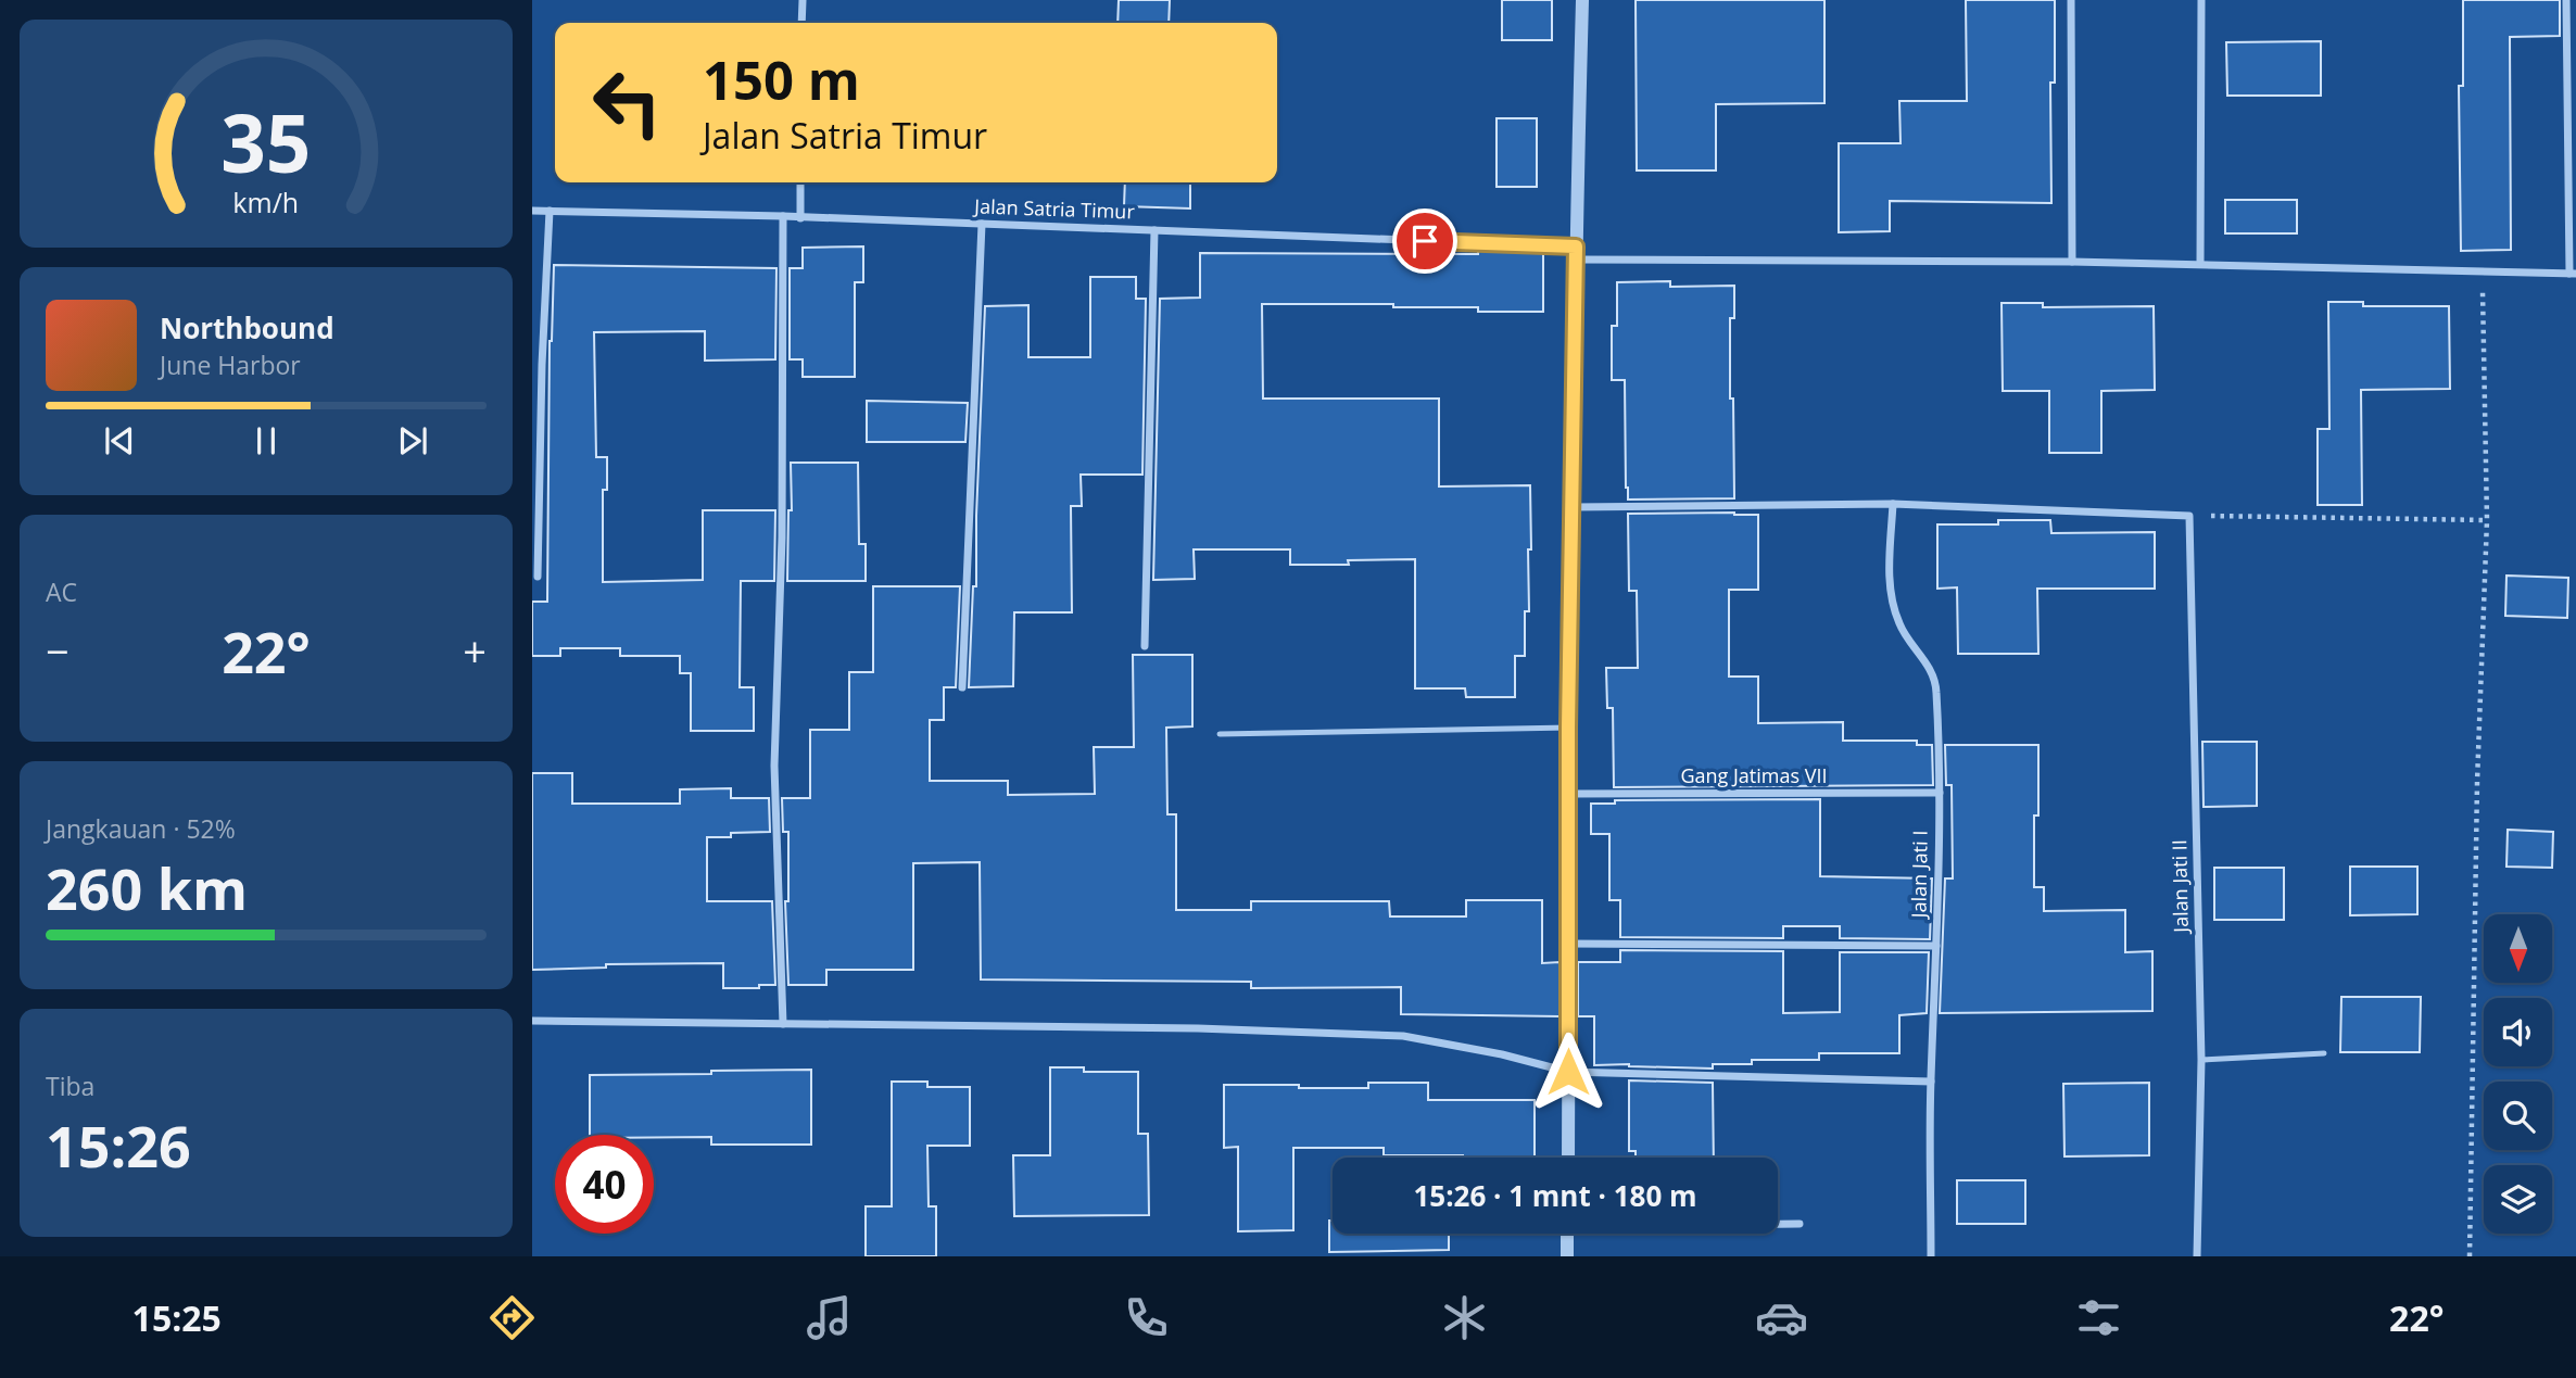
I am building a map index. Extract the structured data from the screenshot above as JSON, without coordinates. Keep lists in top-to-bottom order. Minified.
{"streets":{"street":["Jalan Satria Timur","Gang Jatimas VII","Jalan Jati I","Jalan Jati II"]},"crossings":[["Gang Jatimas VII","Jalan Jati I"]],"north":"bottom","page":{"turn":["150 m","Jalan Satria Timur"],"song":["Northbound","June Harbor"],"tile":["AC",["Jangkauan · 52%","260 km"],["Tiba","15:26"]],"heat":["−","22°","+"],"limit":"40","trip":"15:26 · 1 mnt · 180 m","tabs":["15:25","22°"],"gauge":["35","km/h"]}}
